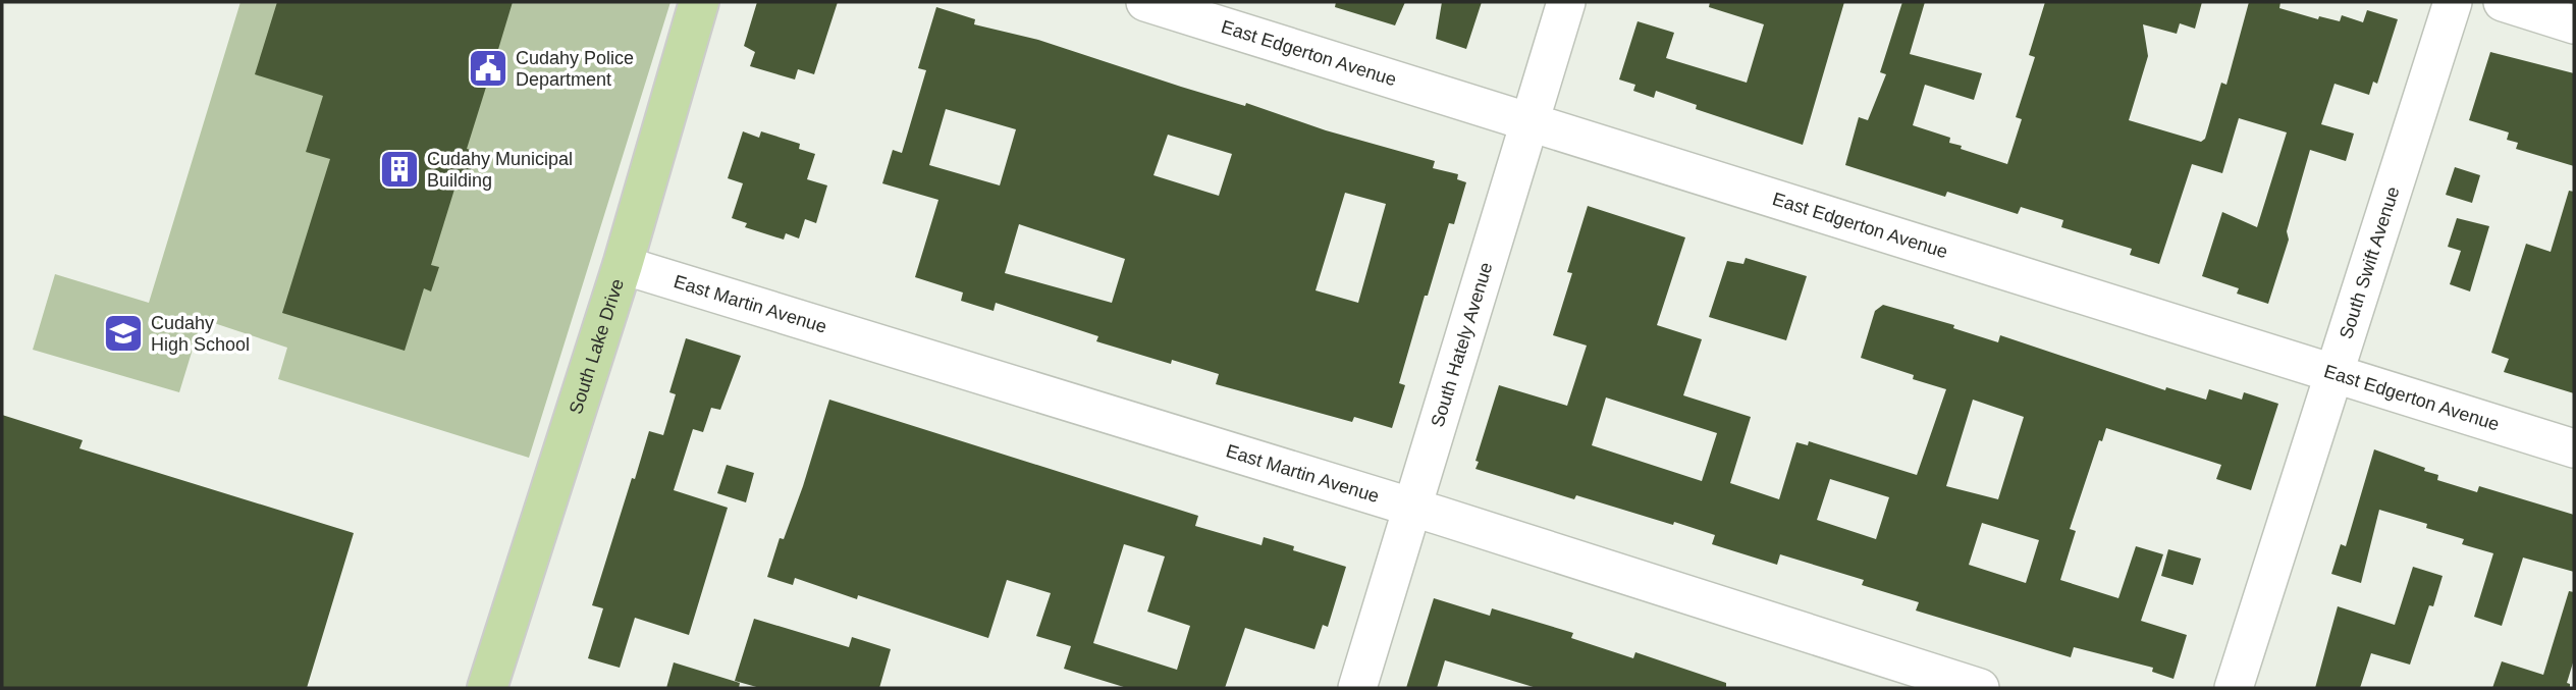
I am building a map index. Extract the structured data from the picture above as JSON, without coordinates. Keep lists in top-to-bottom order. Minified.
{"streets":{"main road":["South Lake Drive"],"street":["East Edgerton Avenue","South Swift Avenue","East Martin Avenue","South Hately Avenue"]},"crossings":[["East Edgerton Avenue","South Swift Avenue"],["East Edgerton Avenue","South Hately Avenue"],["East Martin Avenue","South Hately Avenue"],["East Martin Avenue","South Lake Drive"]],"places":{"public building":["Cudahy Police Department"],"building":["Cudahy Municipal Building"],"school or university":["Cudahy High School"]}}
